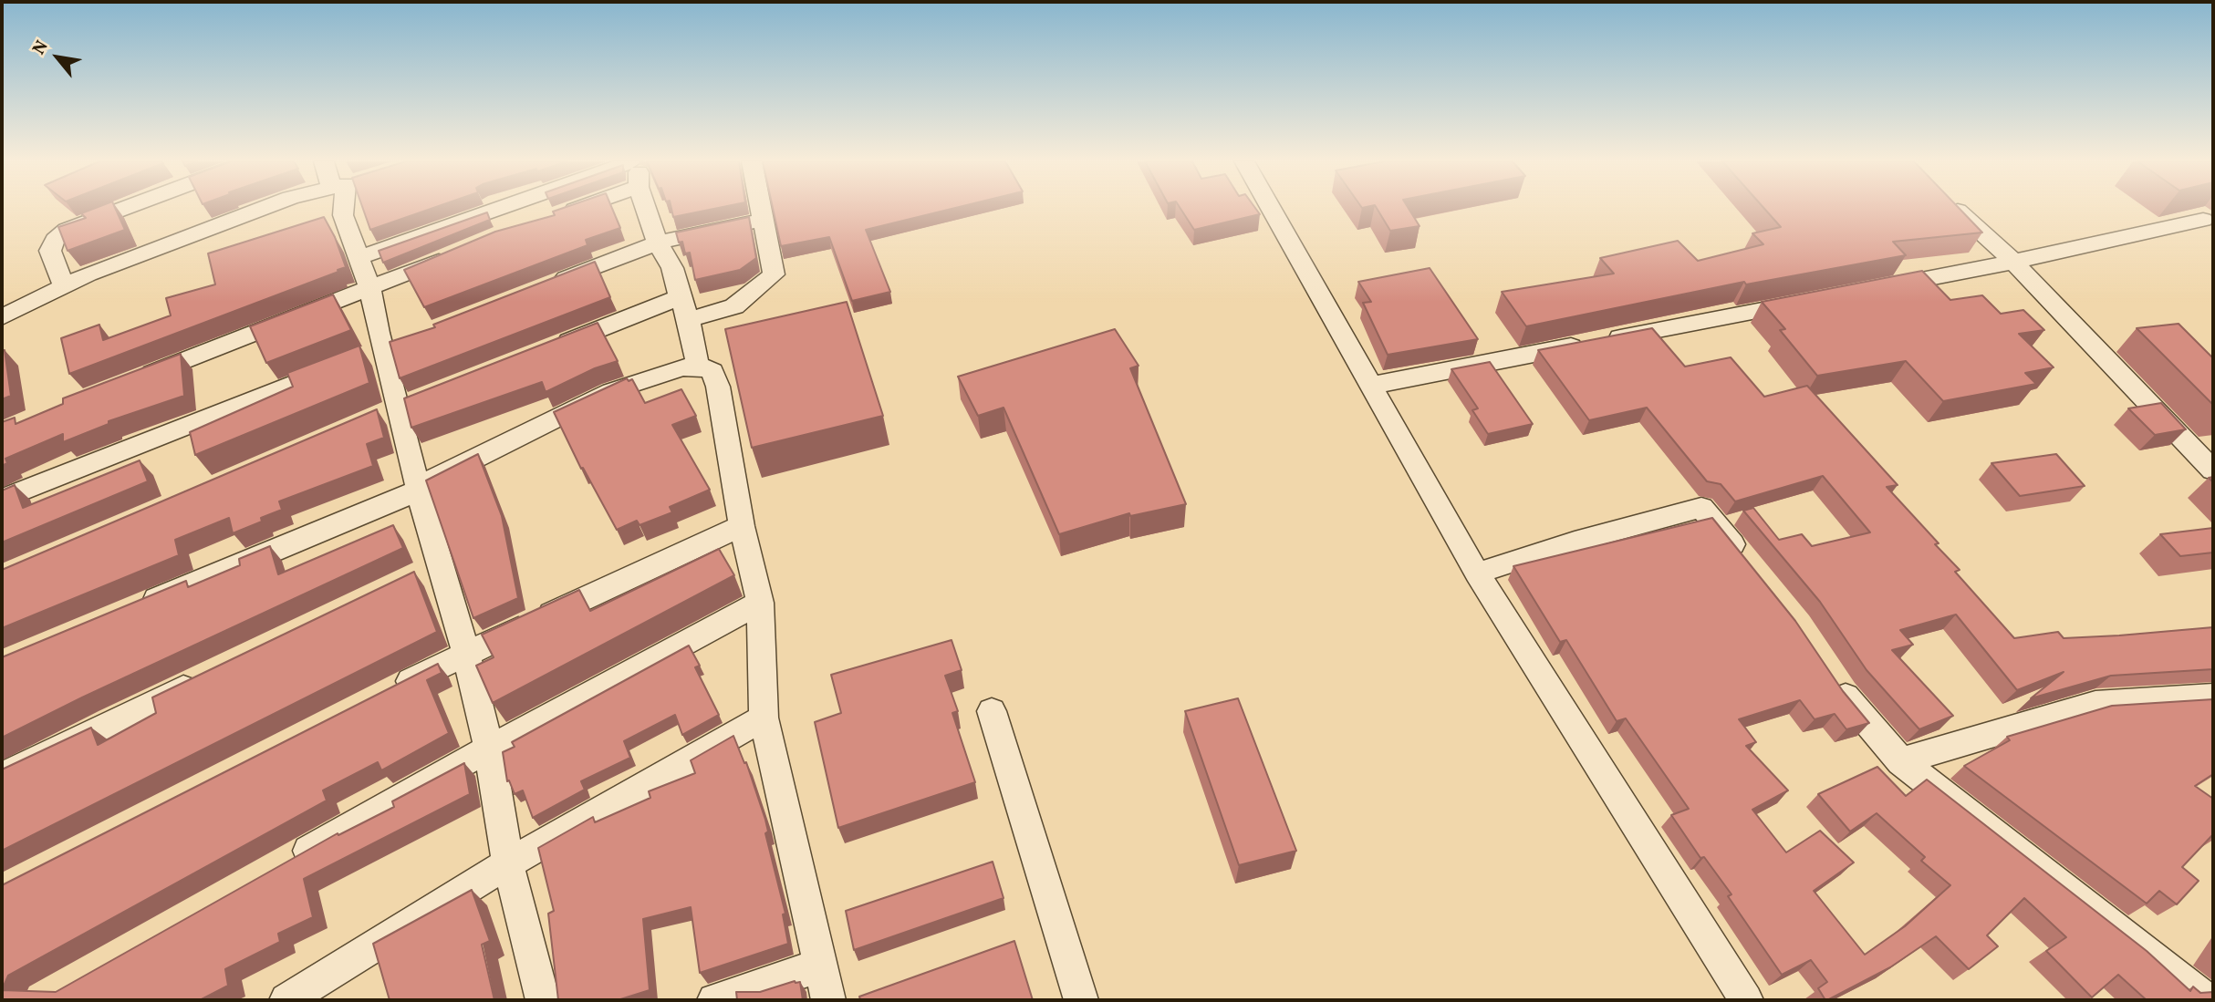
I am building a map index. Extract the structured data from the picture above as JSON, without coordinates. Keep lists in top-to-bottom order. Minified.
{"north":"top left"}
